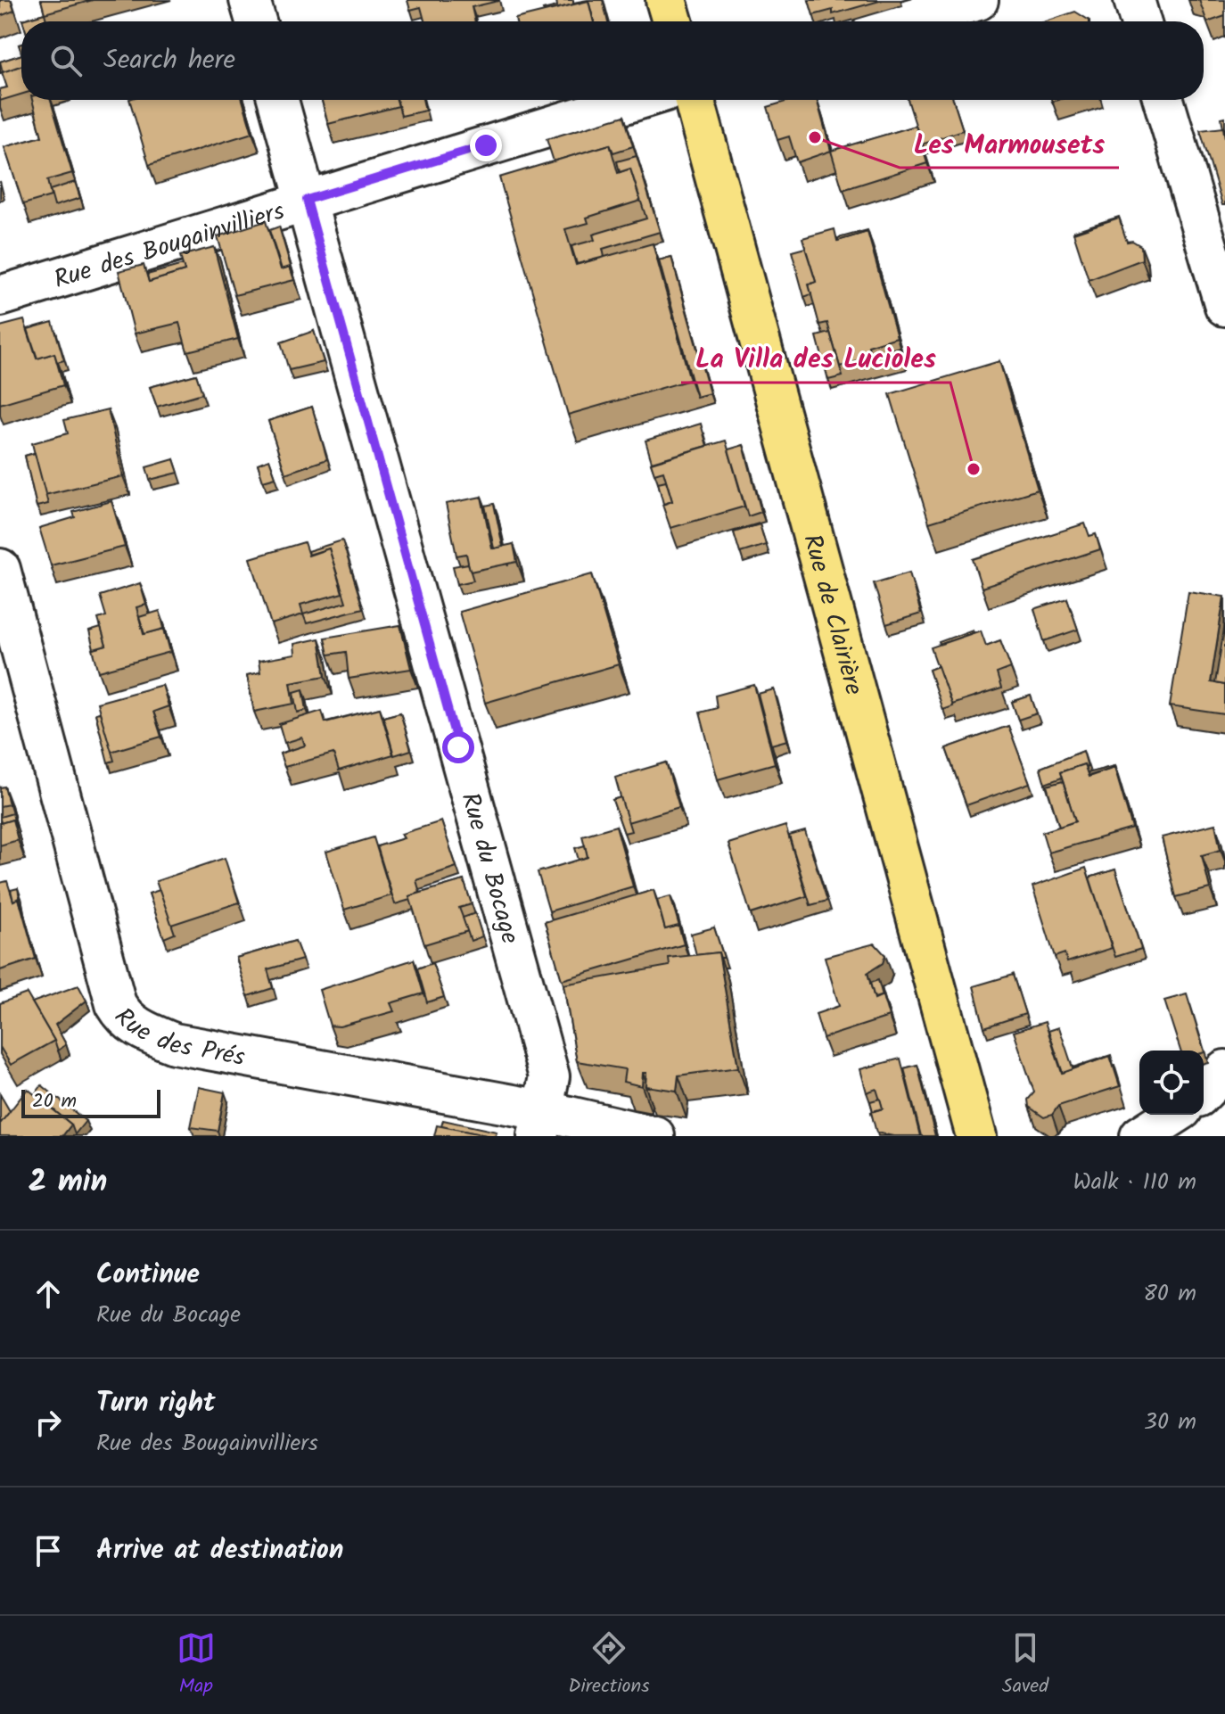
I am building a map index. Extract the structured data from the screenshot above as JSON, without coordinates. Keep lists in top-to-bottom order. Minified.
{"streets":{"main road":["Rue de Clairière"],"street":["Rue des Bougainvilliers","Rue du Bocage","Rue des Prés"]},"crossings":[["Rue des Bougainvilliers","Rue du Bocage"],["Rue du Bocage","Rue des Prés"]],"places":["Les Marmousets","La Villa des Lucioles"],"scale_bar":"20 m","page":{"search":"Search here","scale":"20 m","heading":["2 min","Walk · 110 m"],"list":[["Continue","Rue du Bocage","80 m"],["Turn right","Rue des Bougainvilliers","30 m"],"Arrive at destination"],"nav":["Map","Directions","Saved"]}}
